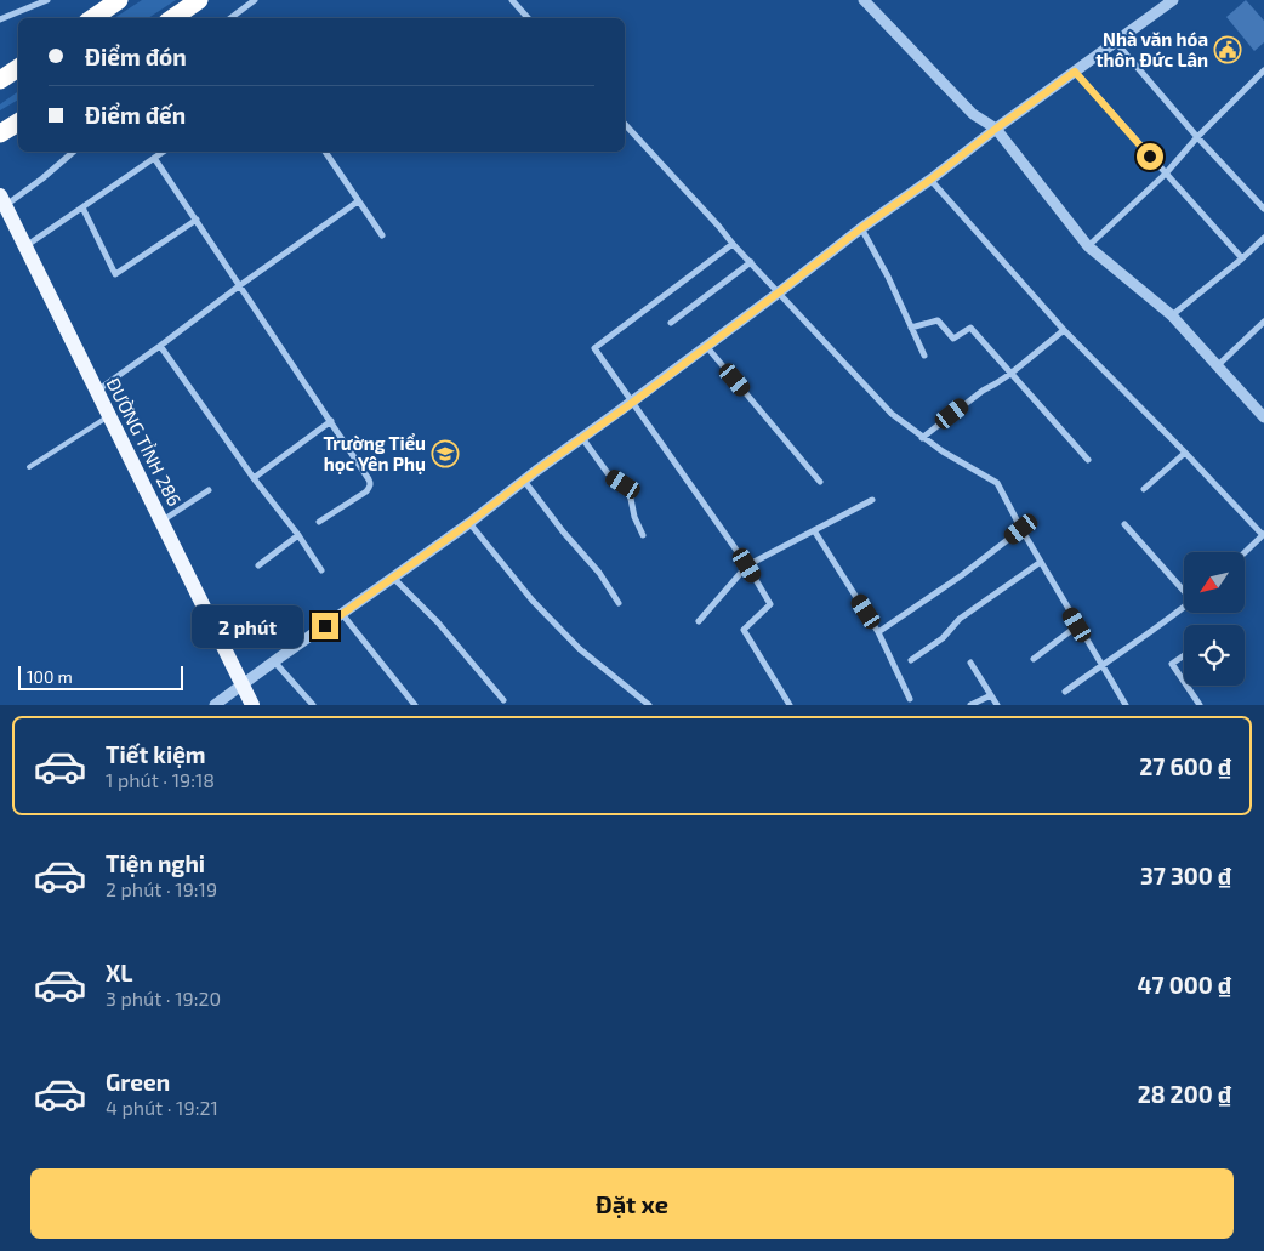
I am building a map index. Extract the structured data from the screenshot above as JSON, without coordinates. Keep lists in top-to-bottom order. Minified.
{"streets":{"main road":["ĐƯỜNG TỈNH 286"]},"places":{"public building":["Nhà văn hóa thôn Đức Lân"],"school or university":["Trường Tiểu học Yên Phụ"]},"scale_bar":"100 m","north":"bottom left","page":{"banner":["Điểm đón","Điểm đến"],"bubble":"2 phút","scale":"100 m","list":[{"name":"Tiết kiệm","note":"1 phút · 19:18","value":"27 600 ₫"},{"name":"Tiện nghi","note":"2 phút · 19:19","value":"37 300 ₫"},{"name":"XL","note":"3 phút · 19:20","value":"47 000 ₫"},{"name":"Green","note":"4 phút · 19:21","value":"28 200 ₫"}],"buttons":"Đặt xe"}}
